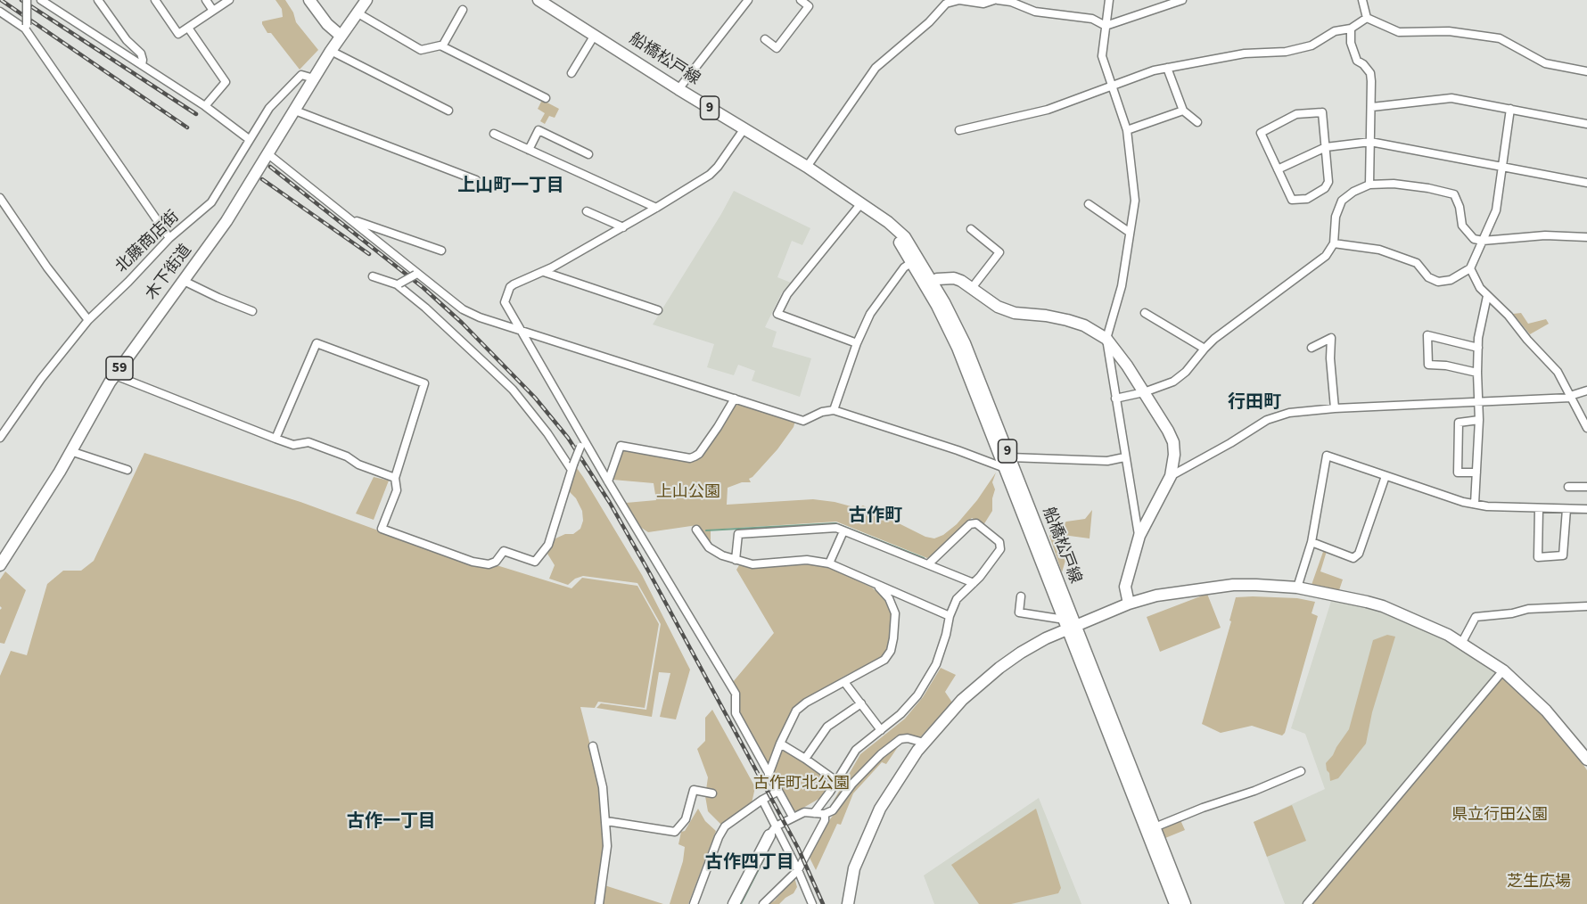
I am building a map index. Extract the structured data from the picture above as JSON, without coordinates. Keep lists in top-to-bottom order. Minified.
{"streets":{"main road":["船橋松戸線","9","木下街道","59"],"street":["北藤商店街"]},"crossings":[["北藤商店街","木下街道"]],"districts":["上山町一丁目","行田町","古作町","古作一丁目","古作四丁目"],"parks":["上山公園","古作町北公園","県立行田公園","芝生広場"]}
